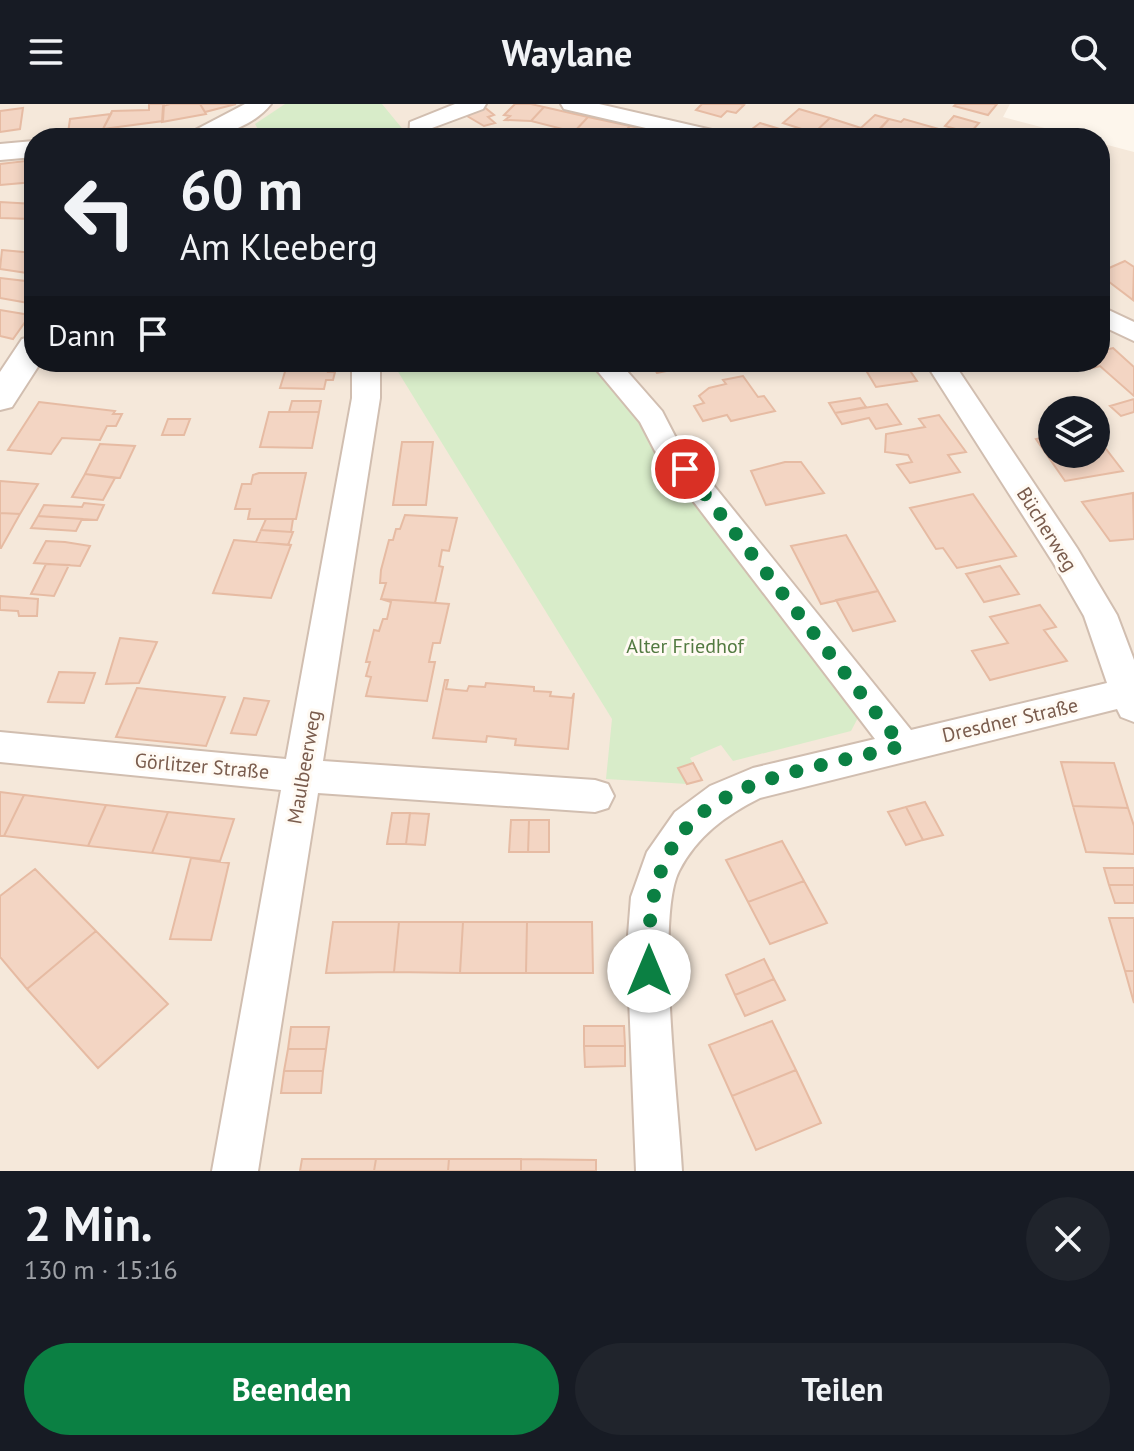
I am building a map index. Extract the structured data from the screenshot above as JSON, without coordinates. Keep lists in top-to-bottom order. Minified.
{"streets":{"street":["Bücherweg","Dresdner Straße","Görlitzer Straße","Maulbeerweg"]},"crossings":[["Bücherweg","Dresdner Straße"],["Görlitzer Straße","Maulbeerweg"]],"parks":["Alter Friedhof"],"page":{"header":"Waylane","turn":["60 m","Am Kleeberg"],"then":"Dann","heading":["2 Min.","130 m · 15:16"],"buttons":["Beenden","Teilen"]}}
